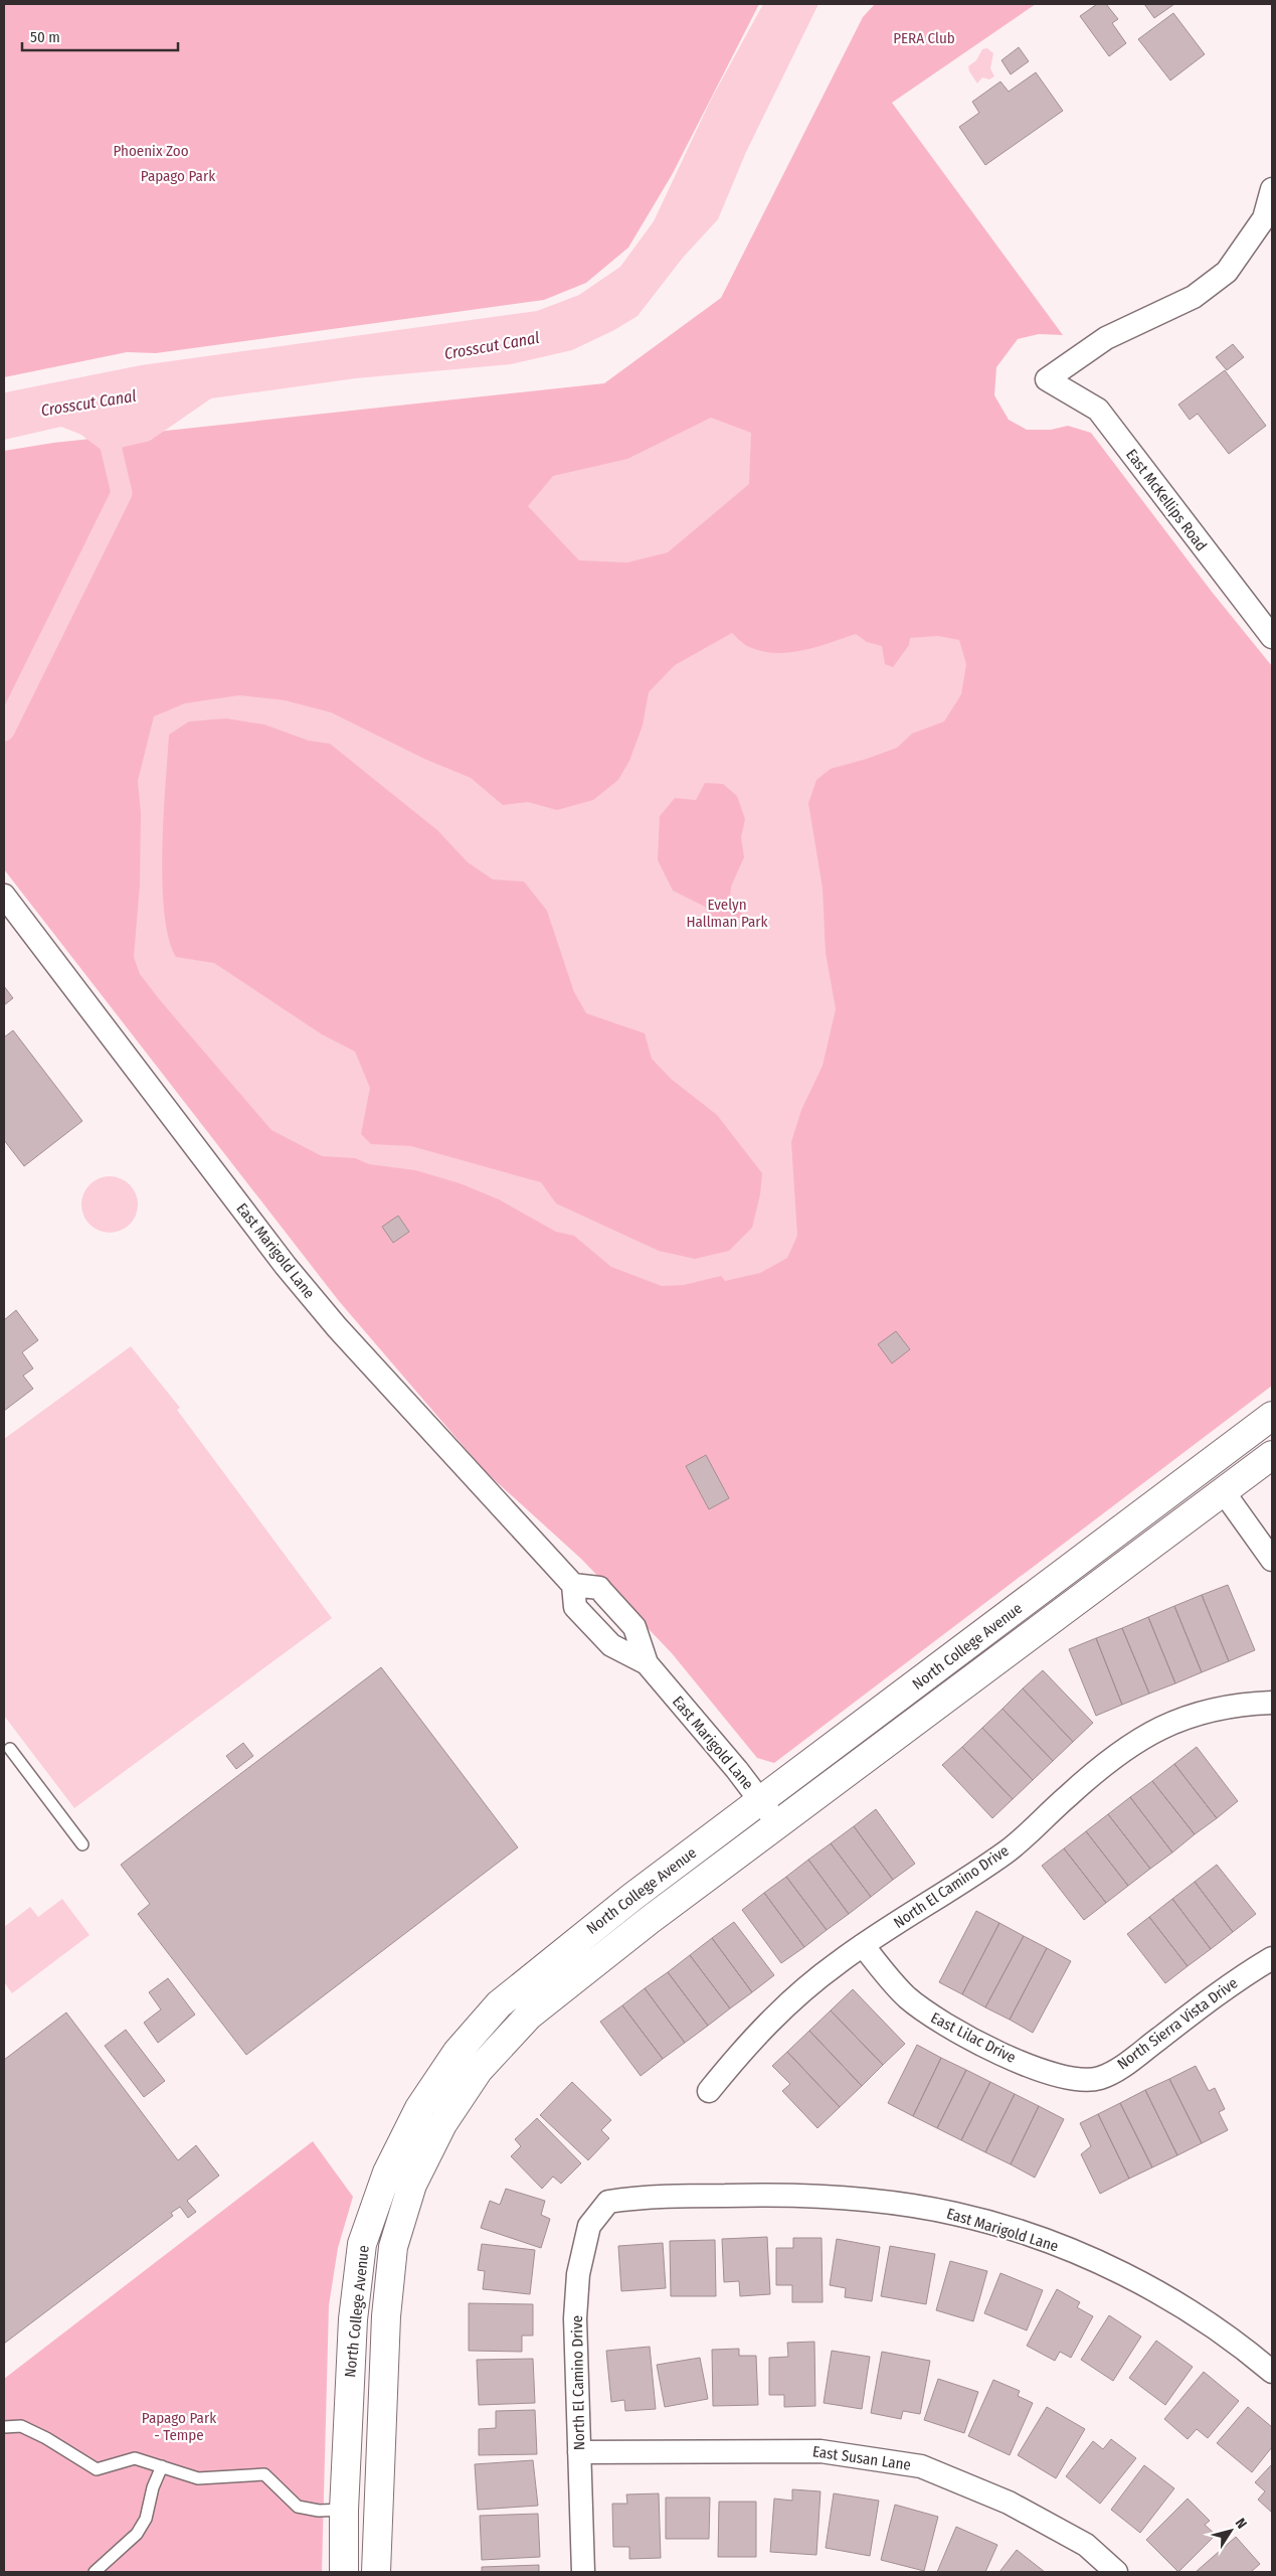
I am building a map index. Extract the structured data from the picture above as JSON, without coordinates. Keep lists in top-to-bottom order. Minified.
{"streets":{"street":["East McKellips Road","East Marigold Lane","North College Avenue","North El Camino Drive","North Sierra Vista Drive","East Lilac Drive","East Susan Lane"]},"crossings":[["East Marigold Lane","North College Avenue"],["East Marigold Lane","North El Camino Drive"],["North El Camino Drive","East Lilac Drive"],["North El Camino Drive","East Susan Lane"],["North Sierra Vista Drive","East Lilac Drive"]],"water":["Crosscut Canal"],"parks":["PERA Club","Phoenix Zoo","Papago Park","Evelyn Hallman Park","Papago Park - Tempe"],"scale_bar":"50 m","north":"top right"}
